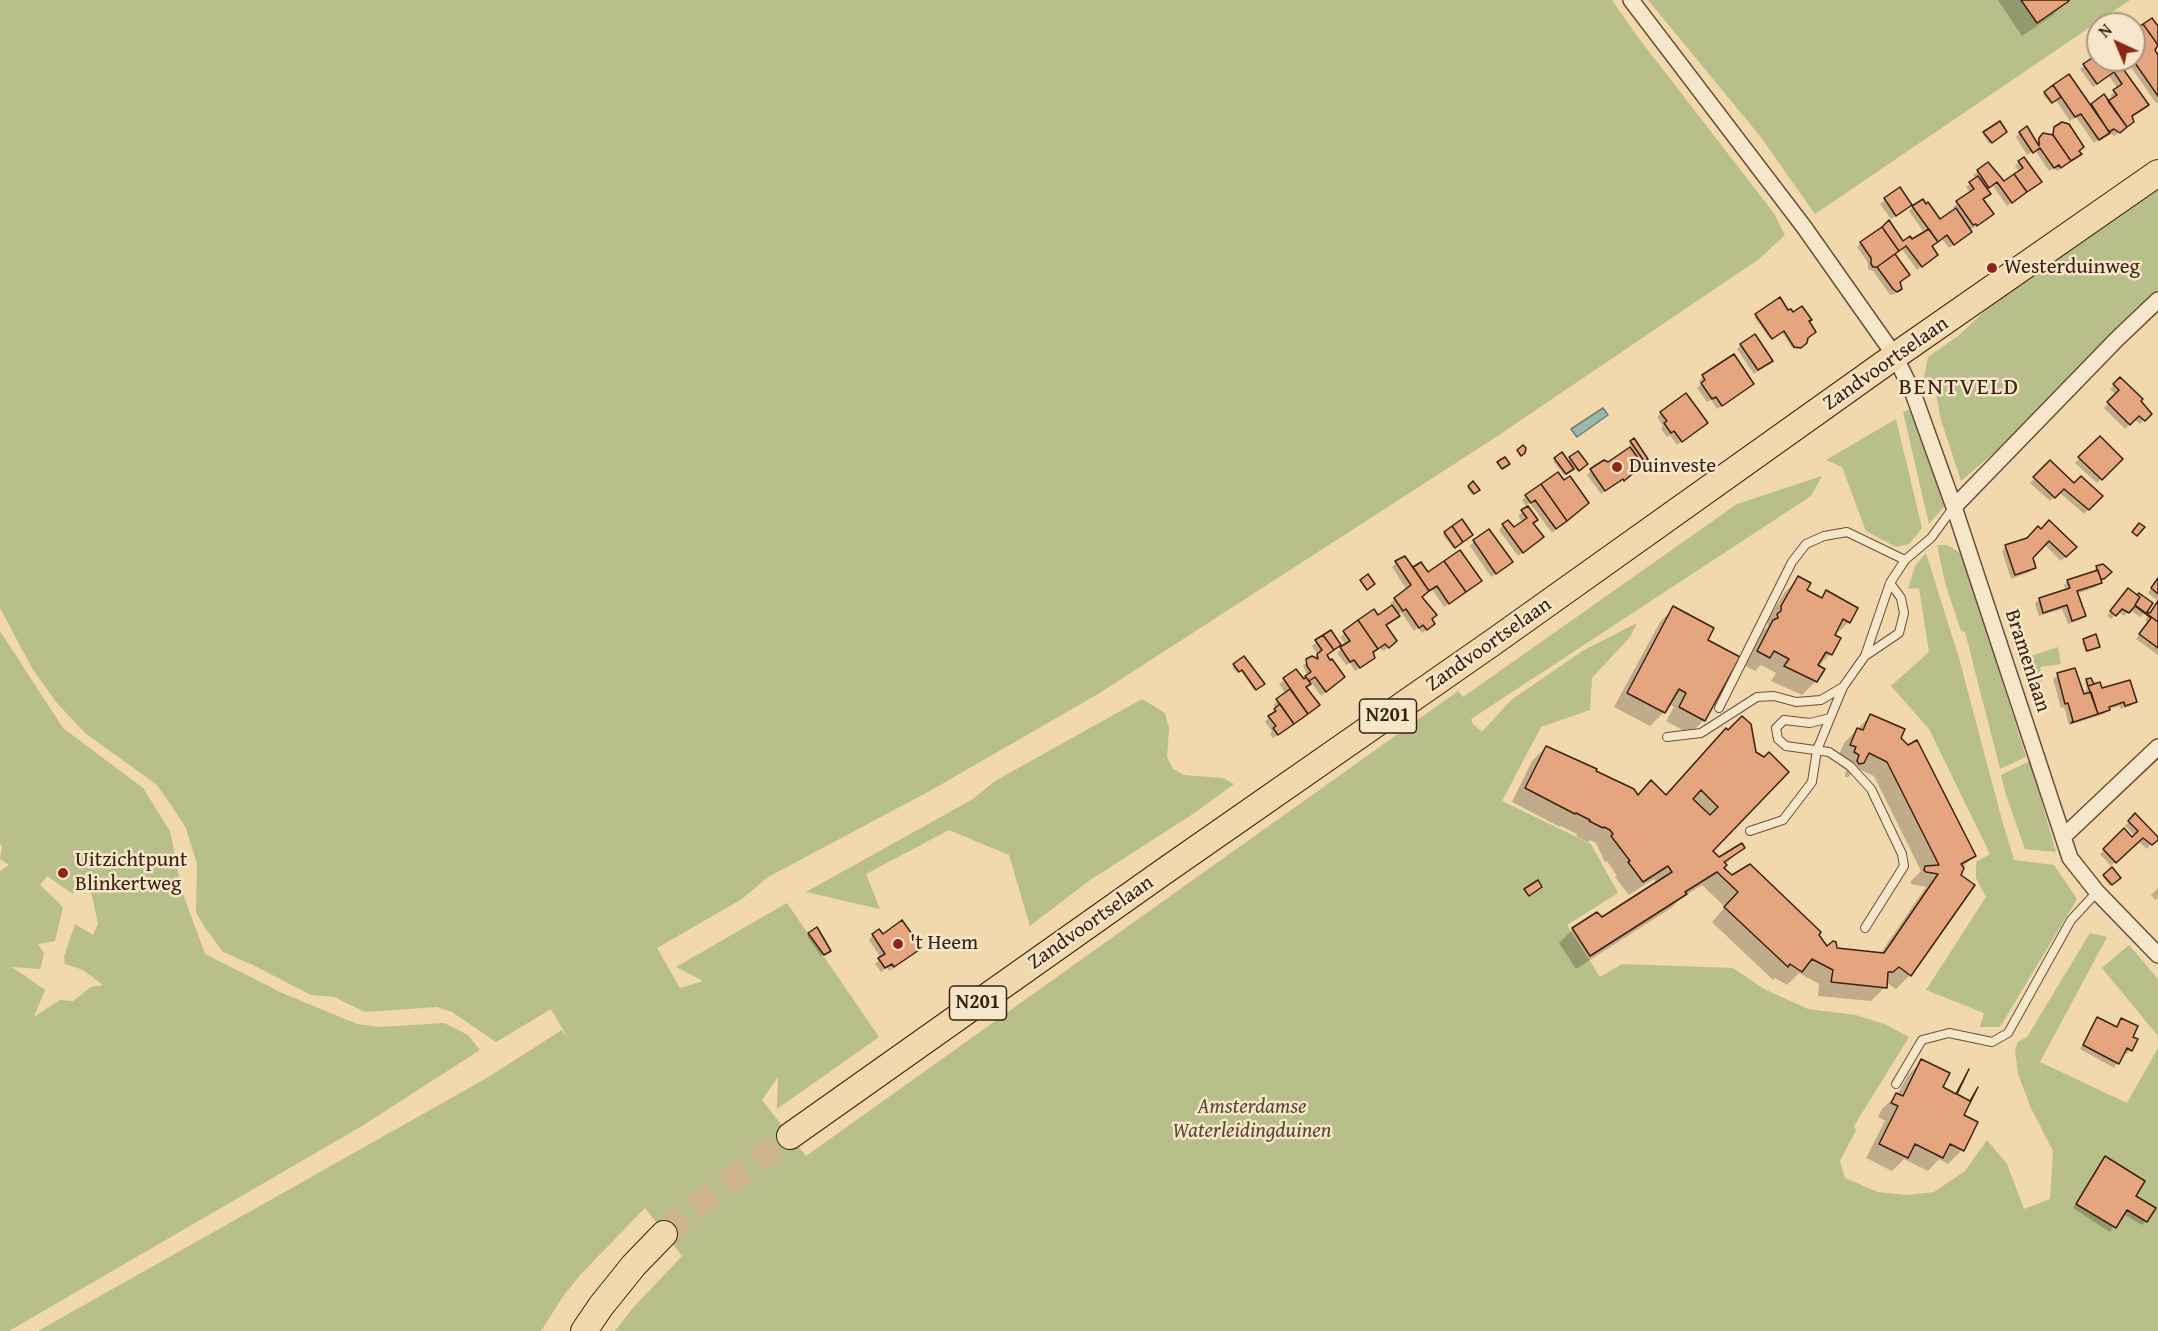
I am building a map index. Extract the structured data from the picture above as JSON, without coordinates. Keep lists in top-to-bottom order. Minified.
{"streets":{"main road":["Zandvoortselaan","N201"],"street":["Bramenlaan"]},"crossings":[["Zandvoortselaan","Bramenlaan"]],"districts":["BENTVELD"],"parks":["Amsterdamse Waterleidingduinen"],"places":["Westerduinweg","Duinveste","Uitzichtpunt Blinkertweg","'t Heem"],"north":"top left"}
